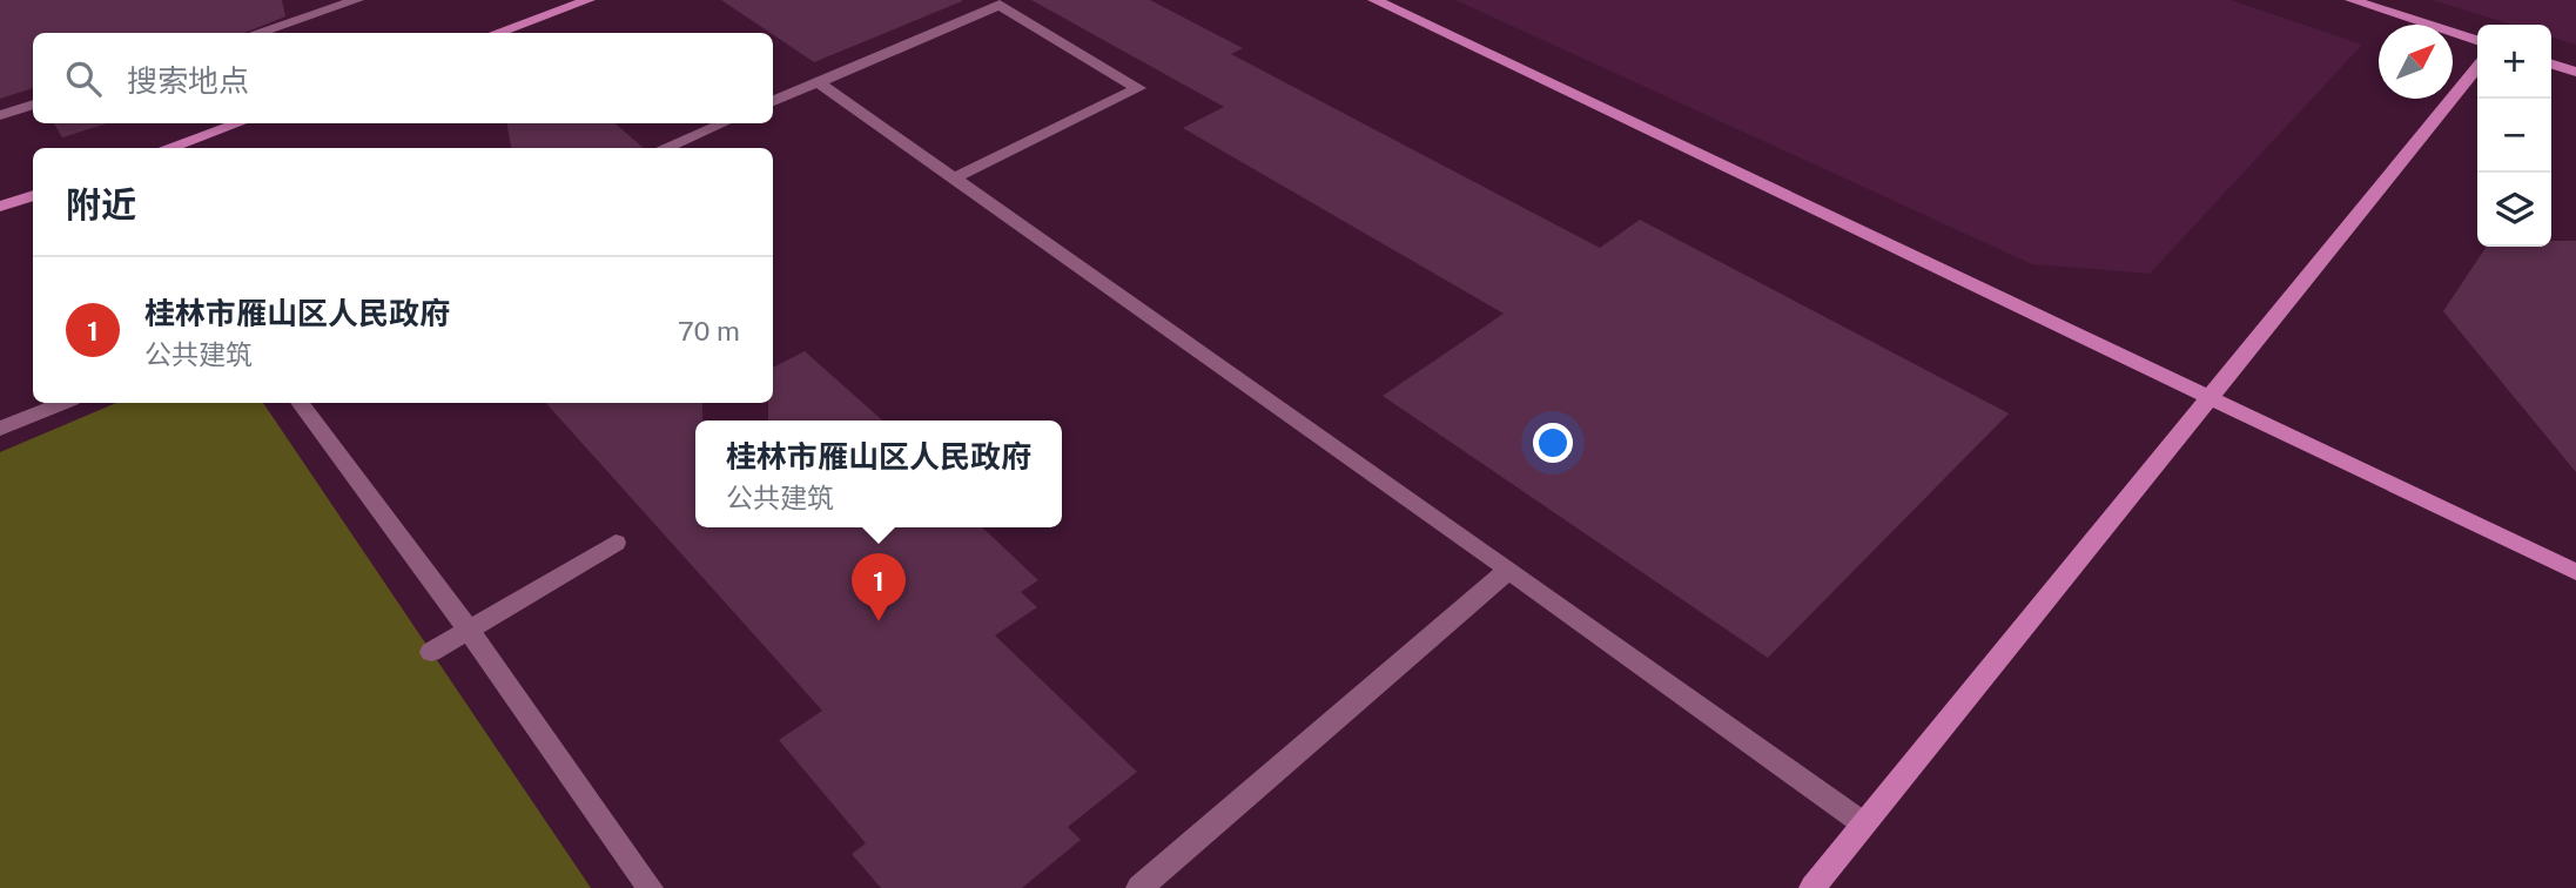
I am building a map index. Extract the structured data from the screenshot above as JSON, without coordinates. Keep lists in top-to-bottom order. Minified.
{"north":"top right","page":{"map_buttons":["+","−"],"search":"搜索地点","heading":"附近","list":[{"mark":"1","name":"桂林市雁山区人民政府","note":"公共建筑","value":"70 m"}],"popup":["桂林市雁山区人民政府","公共建筑"],"pins":"1"}}
